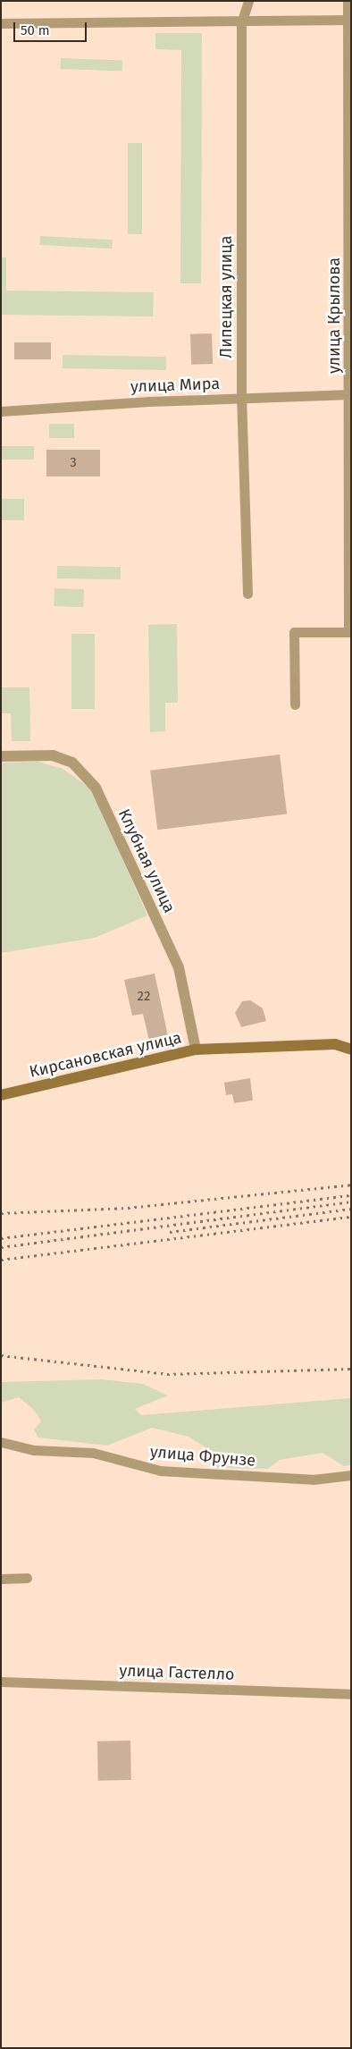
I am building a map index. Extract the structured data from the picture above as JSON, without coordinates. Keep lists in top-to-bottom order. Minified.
{"streets":{"main road":["Кирсановская улица"],"street":["Липецкая улица","улица Крылова","улица Мира","Клубная улица","улица Фрунзе","улица Гастелло"]},"crossings":[["Липецкая улица","улица Мира"],["улица Крылова","улица Мира"],["Клубная улица","Кирсановская улица"]],"house_numbers":["3","22"],"scale_bar":"50 m"}
